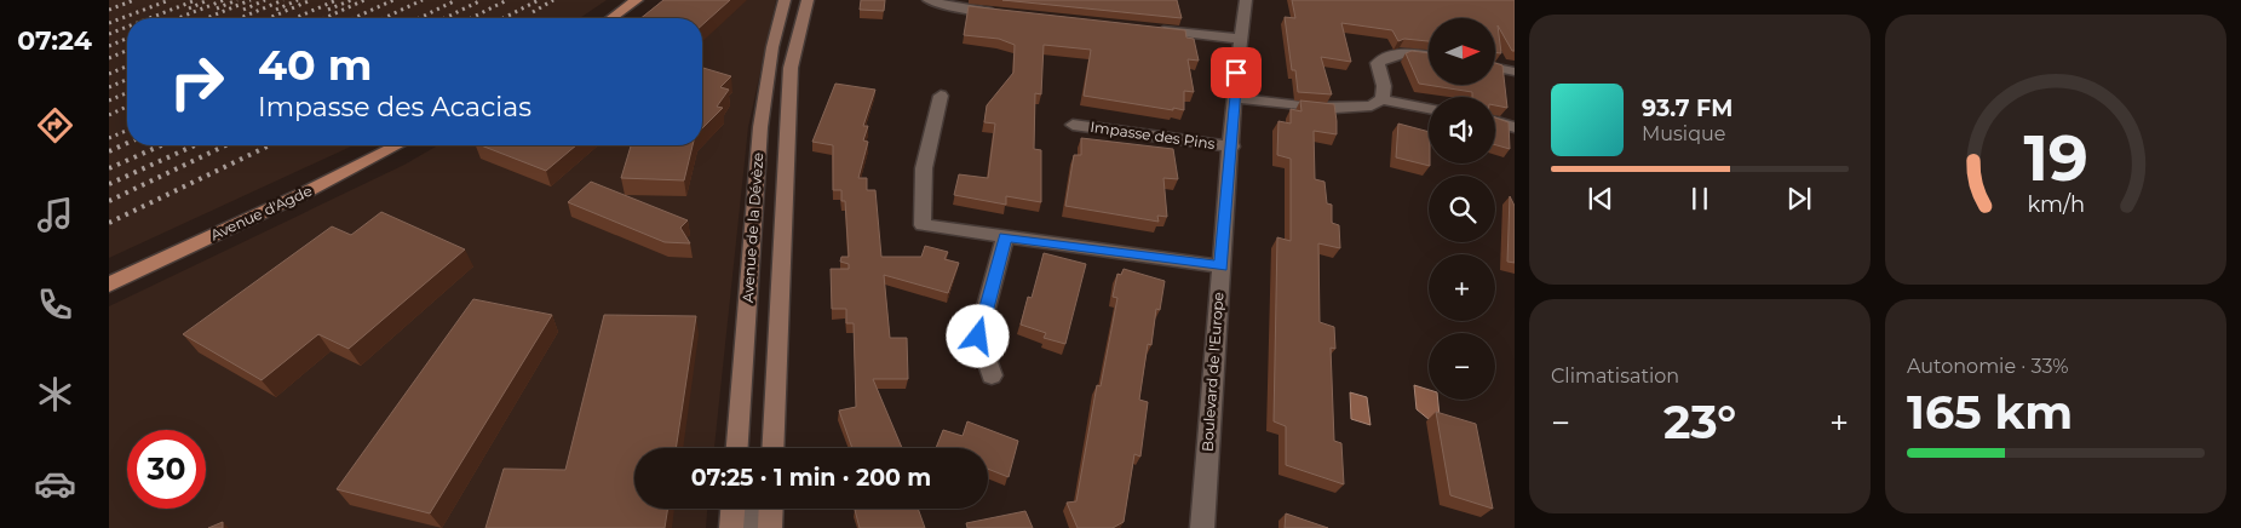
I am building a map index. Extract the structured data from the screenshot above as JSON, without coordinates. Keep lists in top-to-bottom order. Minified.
{"streets":{"main road":["Avenue d'Agde","Avenue de la Dévèze"],"street":["Impasse des Pins","Boulevard de l'Europe"]},"crossings":[["Impasse des Pins","Boulevard de l'Europe"]],"north":"right","page":{"tabs":"07:24","map_buttons":["+","−"],"turn":["40 m","Impasse des Acacias"],"song":["93.7 FM","Musique"],"tile":["Climatisation",["Autonomie · 33%","165 km"]],"heat":["−","23°","+"],"limit":"30","trip":"07:25 · 1 min · 200 m","gauge":["19","km/h"]}}
